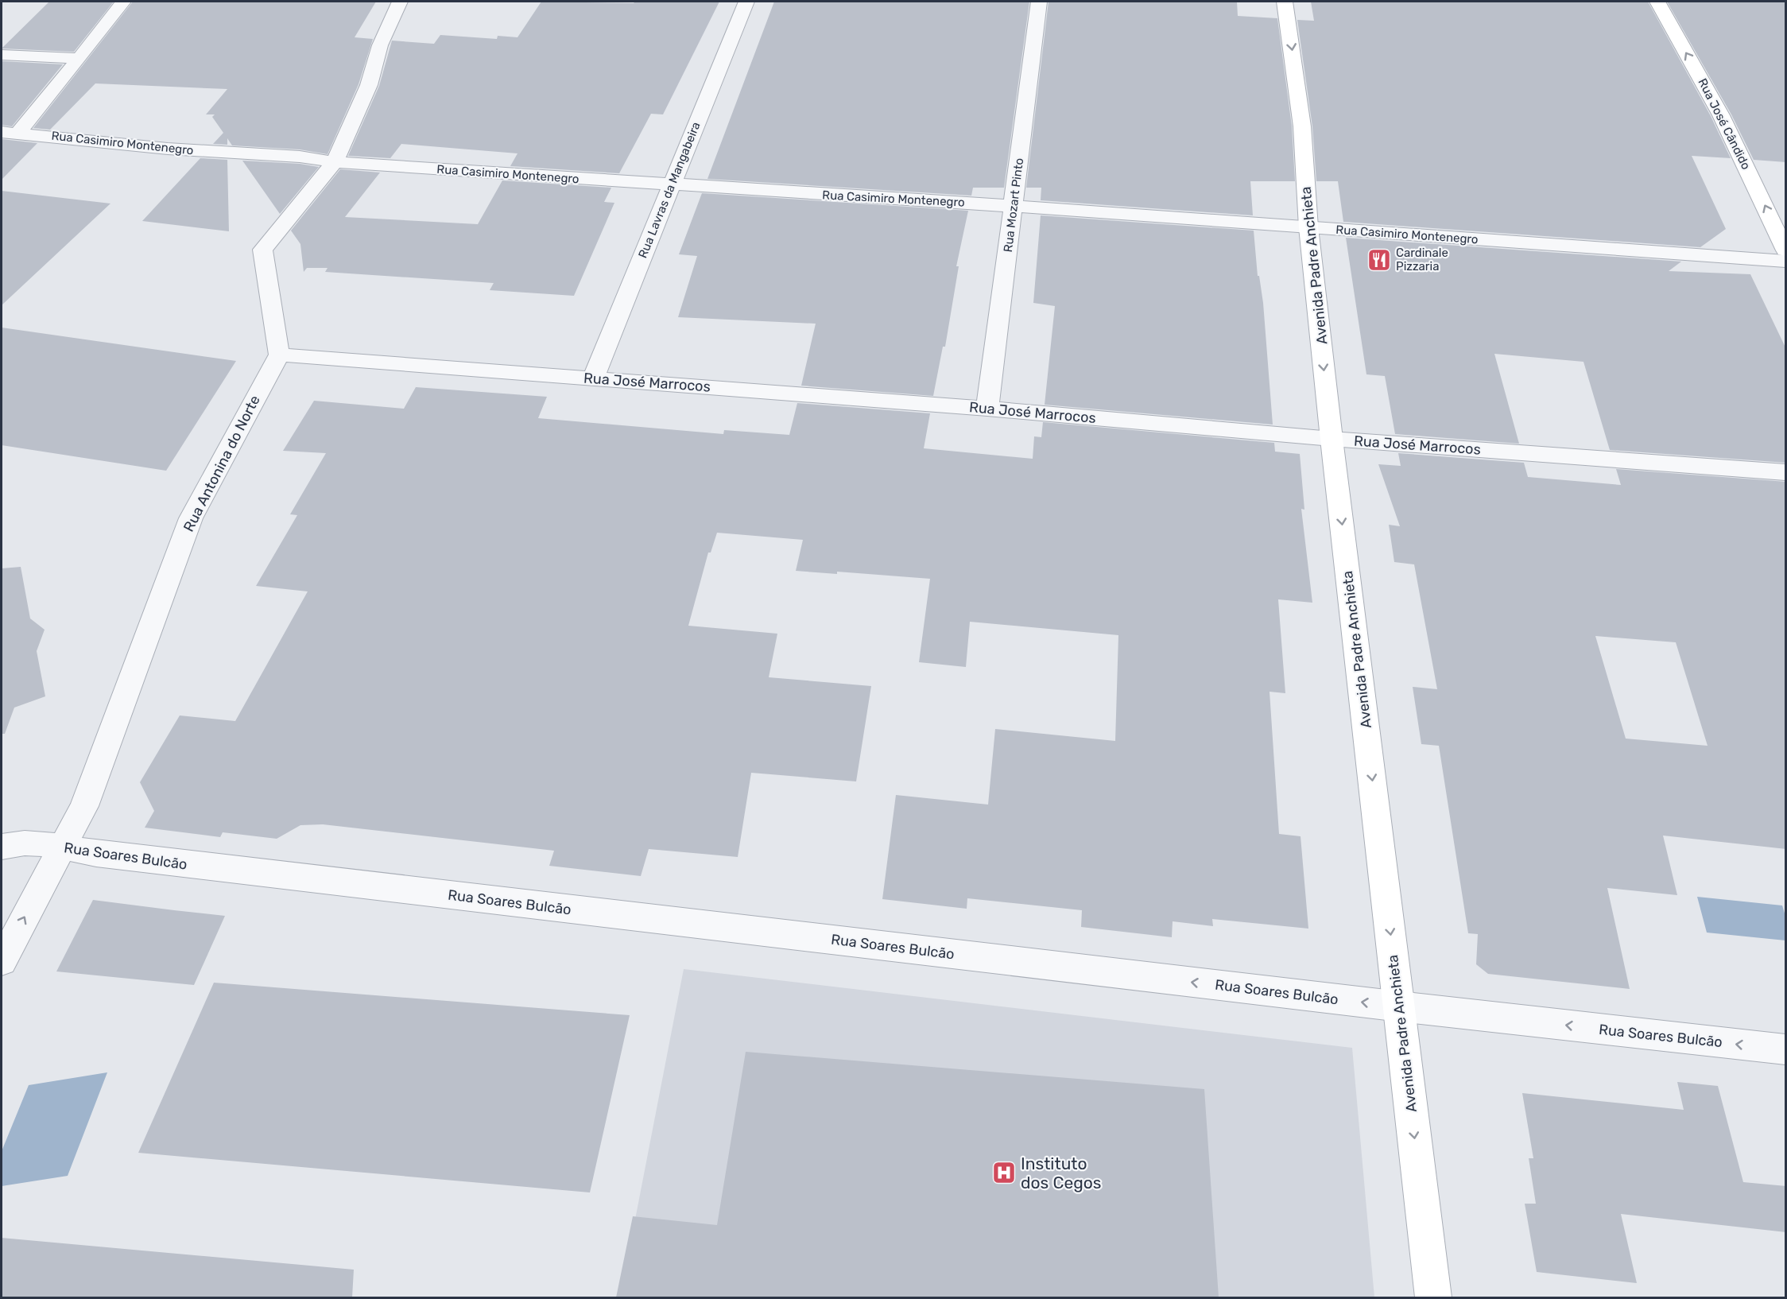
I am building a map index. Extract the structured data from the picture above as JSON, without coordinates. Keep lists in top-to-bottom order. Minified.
{"streets":{"street":["Rua José Cândido","Rua Casimiro Montenegro","Rua Lavras da Mangabeira","Rua Mozart Pinto","Avenida Padre Anchieta","Rua José Marrocos","Rua Antonina do Norte","Rua Soares Bulcão"]},"crossings":[["Rua Casimiro Montenegro","Rua Lavras da Mangabeira"],["Rua Casimiro Montenegro","Rua Mozart Pinto"],["Rua Casimiro Montenegro","Avenida Padre Anchieta"],["Rua Lavras da Mangabeira","Rua José Marrocos"],["Rua Mozart Pinto","Rua José Marrocos"],["Avenida Padre Anchieta","Rua José Marrocos"],["Avenida Padre Anchieta","Rua Soares Bulcão"],["Rua José Marrocos","Rua Antonina do Norte"],["Rua Antonina do Norte","Rua Soares Bulcão"]],"one_way":["Rua José Cândido","Avenida Padre Anchieta","Rua Soares Bulcão"],"places":{"restaurant":["Cardinale Pizzaria"],"hospital":["Instituto dos Cegos"]}}
